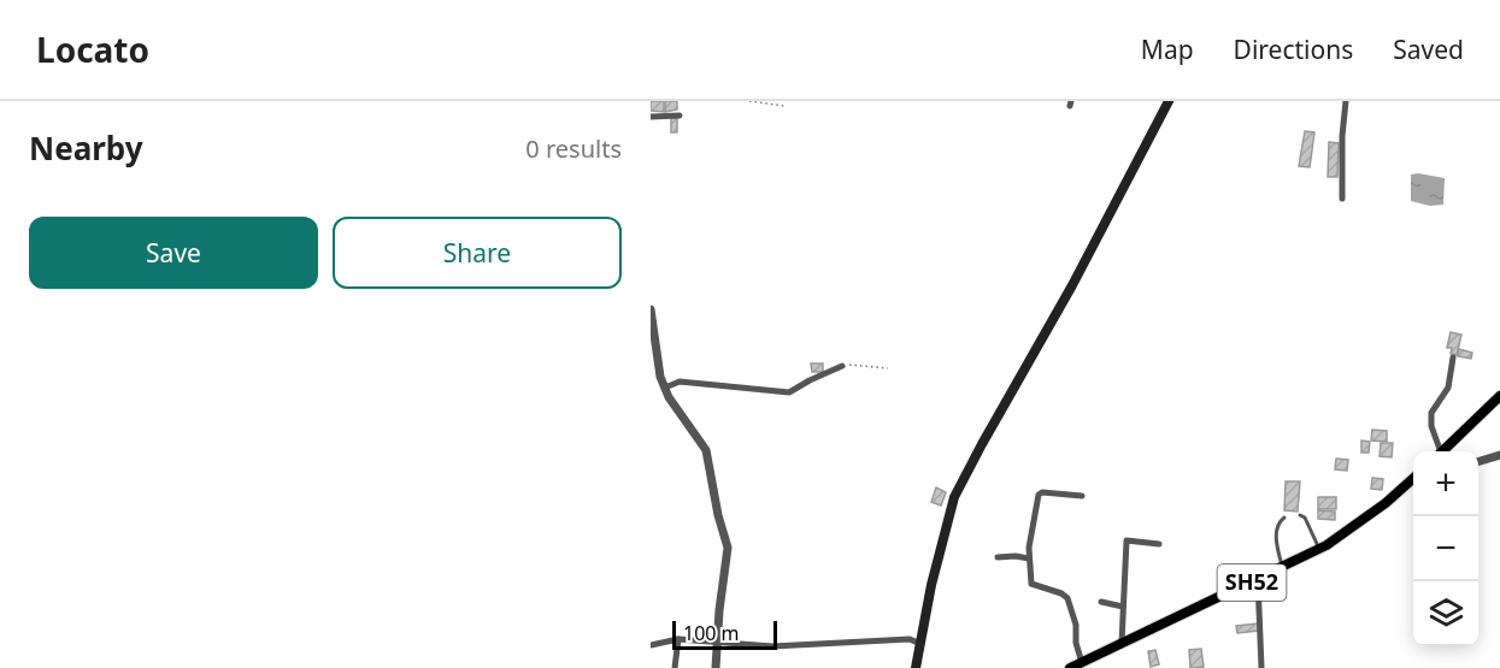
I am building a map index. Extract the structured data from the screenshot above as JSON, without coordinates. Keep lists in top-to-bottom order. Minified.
{"streets":{"main road":["SH52"]},"scale_bar":"100 m","page":{"header":"Locato","nav":["Map","Directions","Saved"],"heading":["Nearby","0 results"],"buttons":["Save","Share"],"map_buttons":["+","−"],"scale":"100 m"}}
